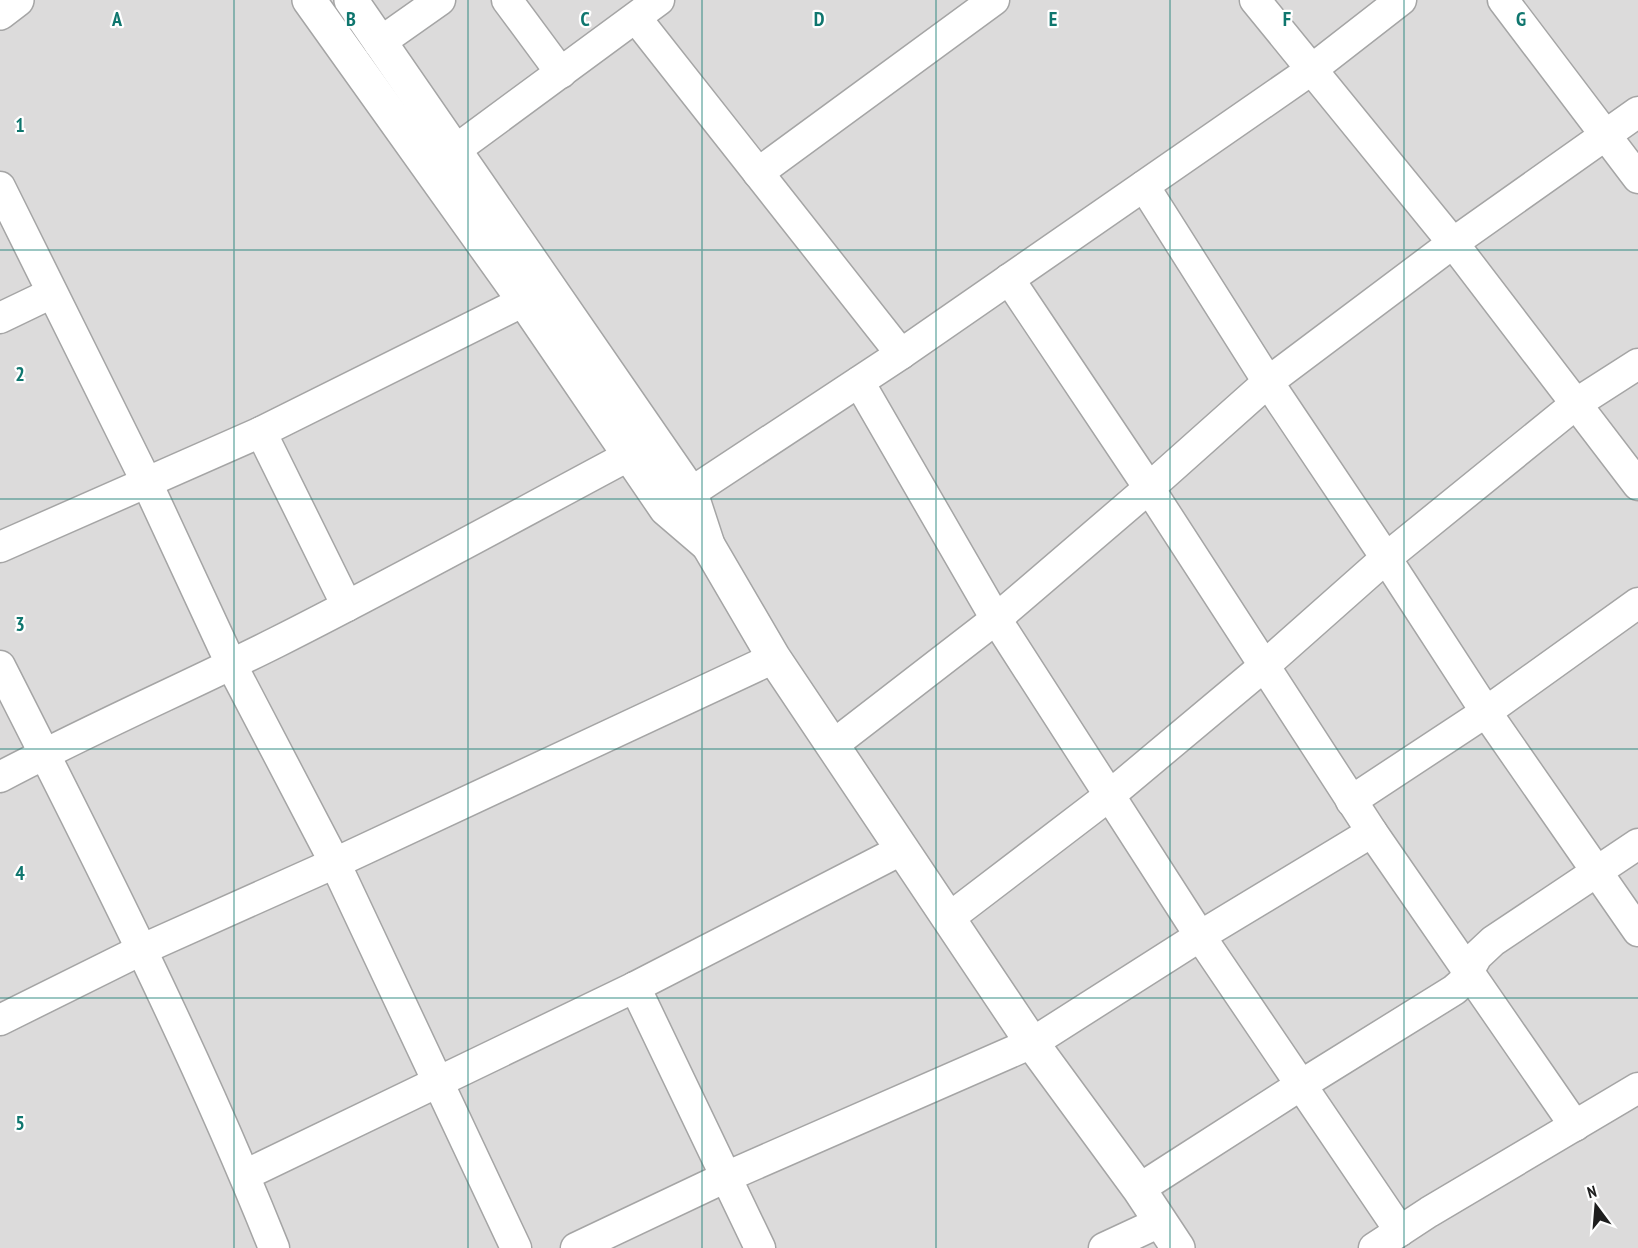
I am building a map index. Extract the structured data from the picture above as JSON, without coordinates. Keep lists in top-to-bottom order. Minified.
{"north":"top","grid":{"columns":["A","B","C","D","E","F","G"],"rows":["1","2","3","4","5"]}}
